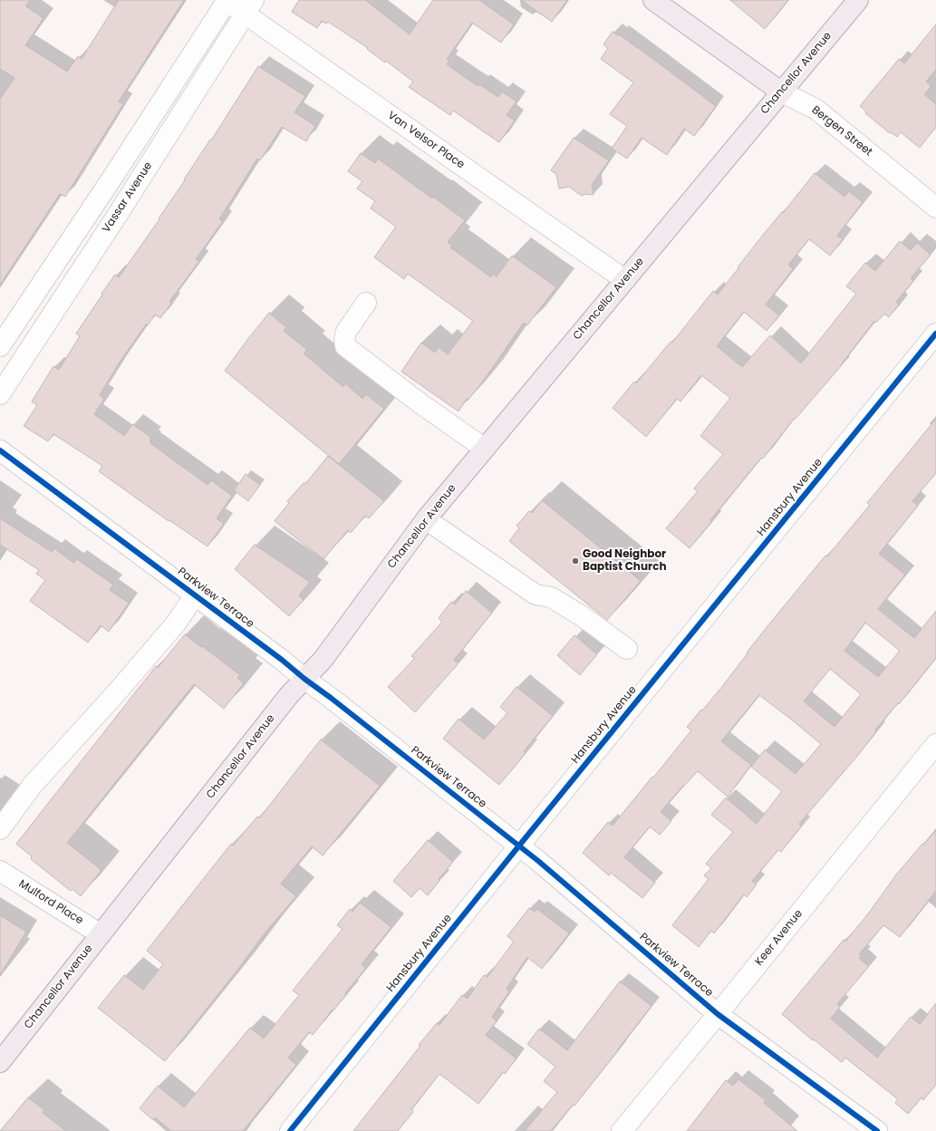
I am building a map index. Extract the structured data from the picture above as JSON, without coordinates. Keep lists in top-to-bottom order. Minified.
{"streets":{"main road":["Chancellor Avenue","Bergen Street"],"street":["Van Velsor Place","Vassar Avenue","Hansbury Avenue","Parkview Terrace","Mulford Place","Keer Avenue"]},"crossings":[["Chancellor Avenue","Bergen Street"],["Chancellor Avenue","Van Velsor Place"],["Chancellor Avenue","Parkview Terrace"],["Chancellor Avenue","Mulford Place"],["Van Velsor Place","Vassar Avenue"],["Hansbury Avenue","Parkview Terrace"],["Parkview Terrace","Keer Avenue"]],"places":["Good Neighbor Baptist Church"]}
